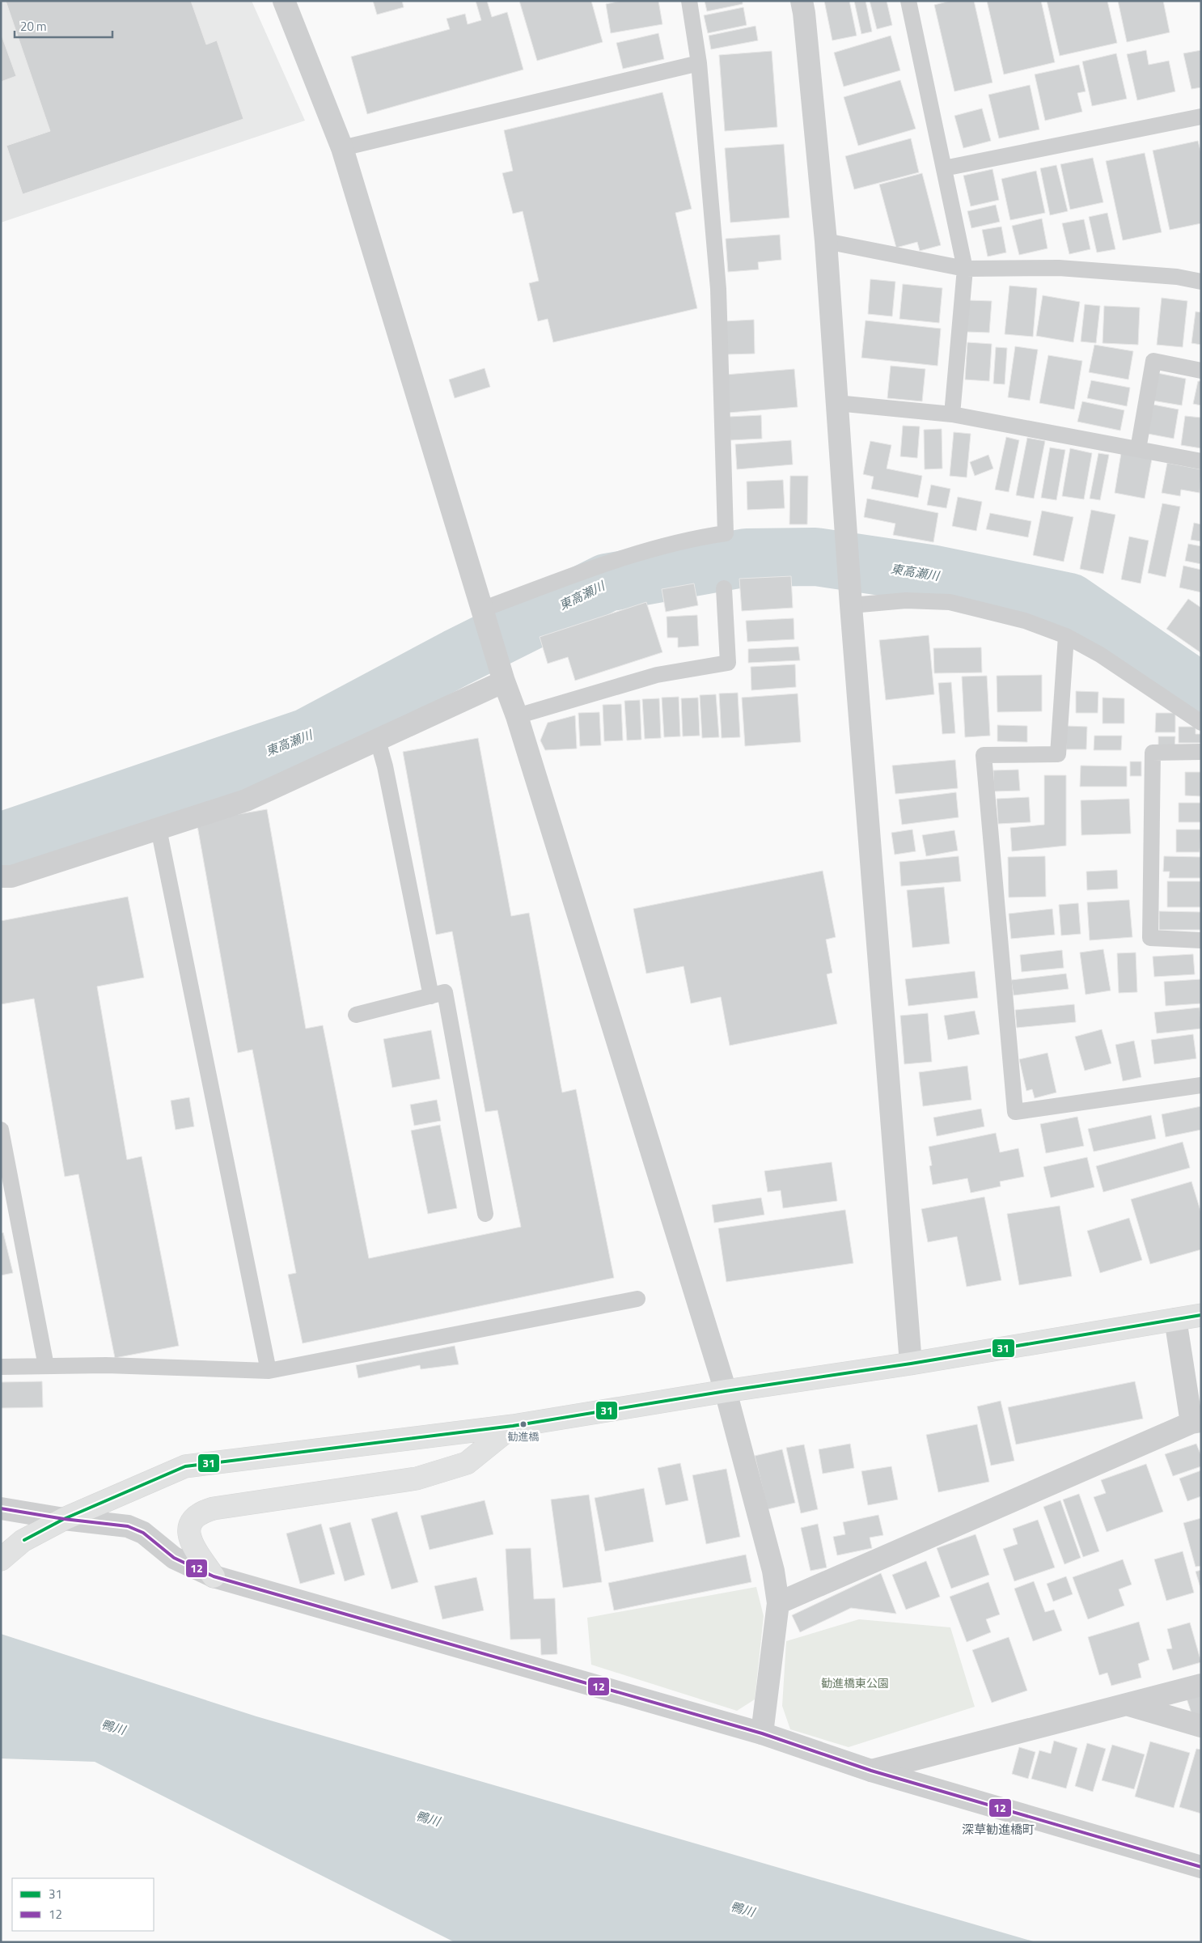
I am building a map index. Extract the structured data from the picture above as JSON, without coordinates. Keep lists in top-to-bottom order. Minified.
{"districts":["深草勧進橋町"],"water":["東高瀬川","鴨川"],"parks":["勧進橋東公園"],"places":["勧進橋"],"lines":["transit line 31","transit line 12"],"legend":["31","12"],"scale_bar":"20 m"}
